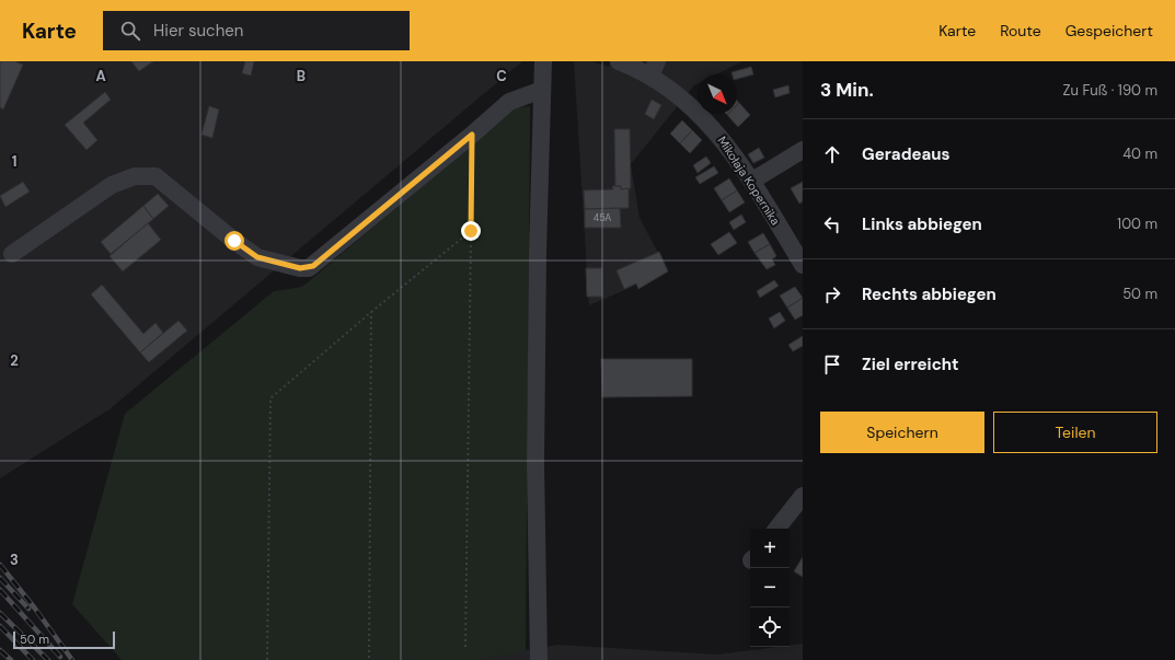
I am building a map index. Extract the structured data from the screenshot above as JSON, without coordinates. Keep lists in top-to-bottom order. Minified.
{"streets":{"street":["Mikołaja Kopernika"]},"house_numbers":["45A"],"scale_bar":"50 m","north":"bottom right","page":{"header":"Karte","search":"Hier suchen","nav":["Karte","Route","Gespeichert"],"heading":["3 Min.","Zu Fuß · 190 m"],"list":[["Geradeaus","40 m"],["Links abbiegen","100 m"],["Rechts abbiegen","50 m"],"Ziel erreicht"],"buttons":["Speichern","Teilen"],"map_buttons":["+","−"],"scale":"50 m"},"grid":{"columns":["A","B","C"],"rows":["1","2","3"]}}
